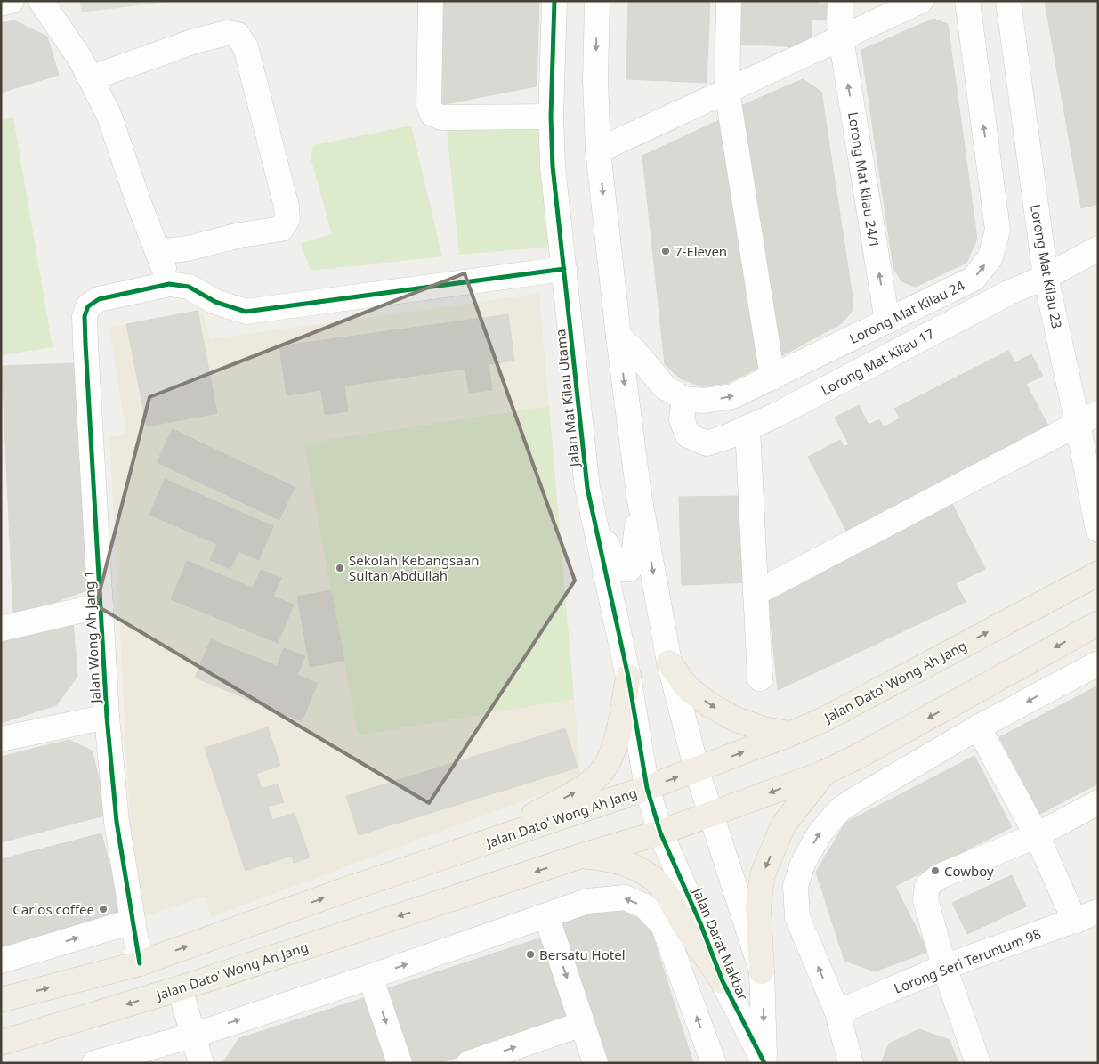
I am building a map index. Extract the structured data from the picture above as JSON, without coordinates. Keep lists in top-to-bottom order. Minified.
{"streets":{"main road":["Jalan Dato' Wong Ah Jang"],"street":["Lorong Mat kilau 24/1","Lorong Mat Kilau 23","Lorong Mat Kilau 24","Lorong Mat Kilau 17","Jalan Mat Kilau Utama","Jalan Wong Ah Jang 1","Jalan Darat Makbar","Lorong Seri Teruntum 98"]},"crossings":[["Lorong Mat kilau 24/1","Lorong Mat Kilau 24"],["Lorong Mat Kilau 23","Lorong Mat Kilau 17"],["Lorong Mat Kilau 24","Lorong Mat Kilau 17"],["Jalan Mat Kilau Utama","Jalan Dato' Wong Ah Jang"],["Jalan Mat Kilau Utama","Jalan Darat Makbar"],["Jalan Wong Ah Jang 1","Jalan Dato' Wong Ah Jang"],["Jalan Dato' Wong Ah Jang","Jalan Darat Makbar"]],"one_way":["Lorong Mat Kilau 24"],"places":["7-Eleven","Sekolah Kebangsaan Sultan Abdullah","Cowboy","Carlos coffee","Bersatu Hotel"]}
